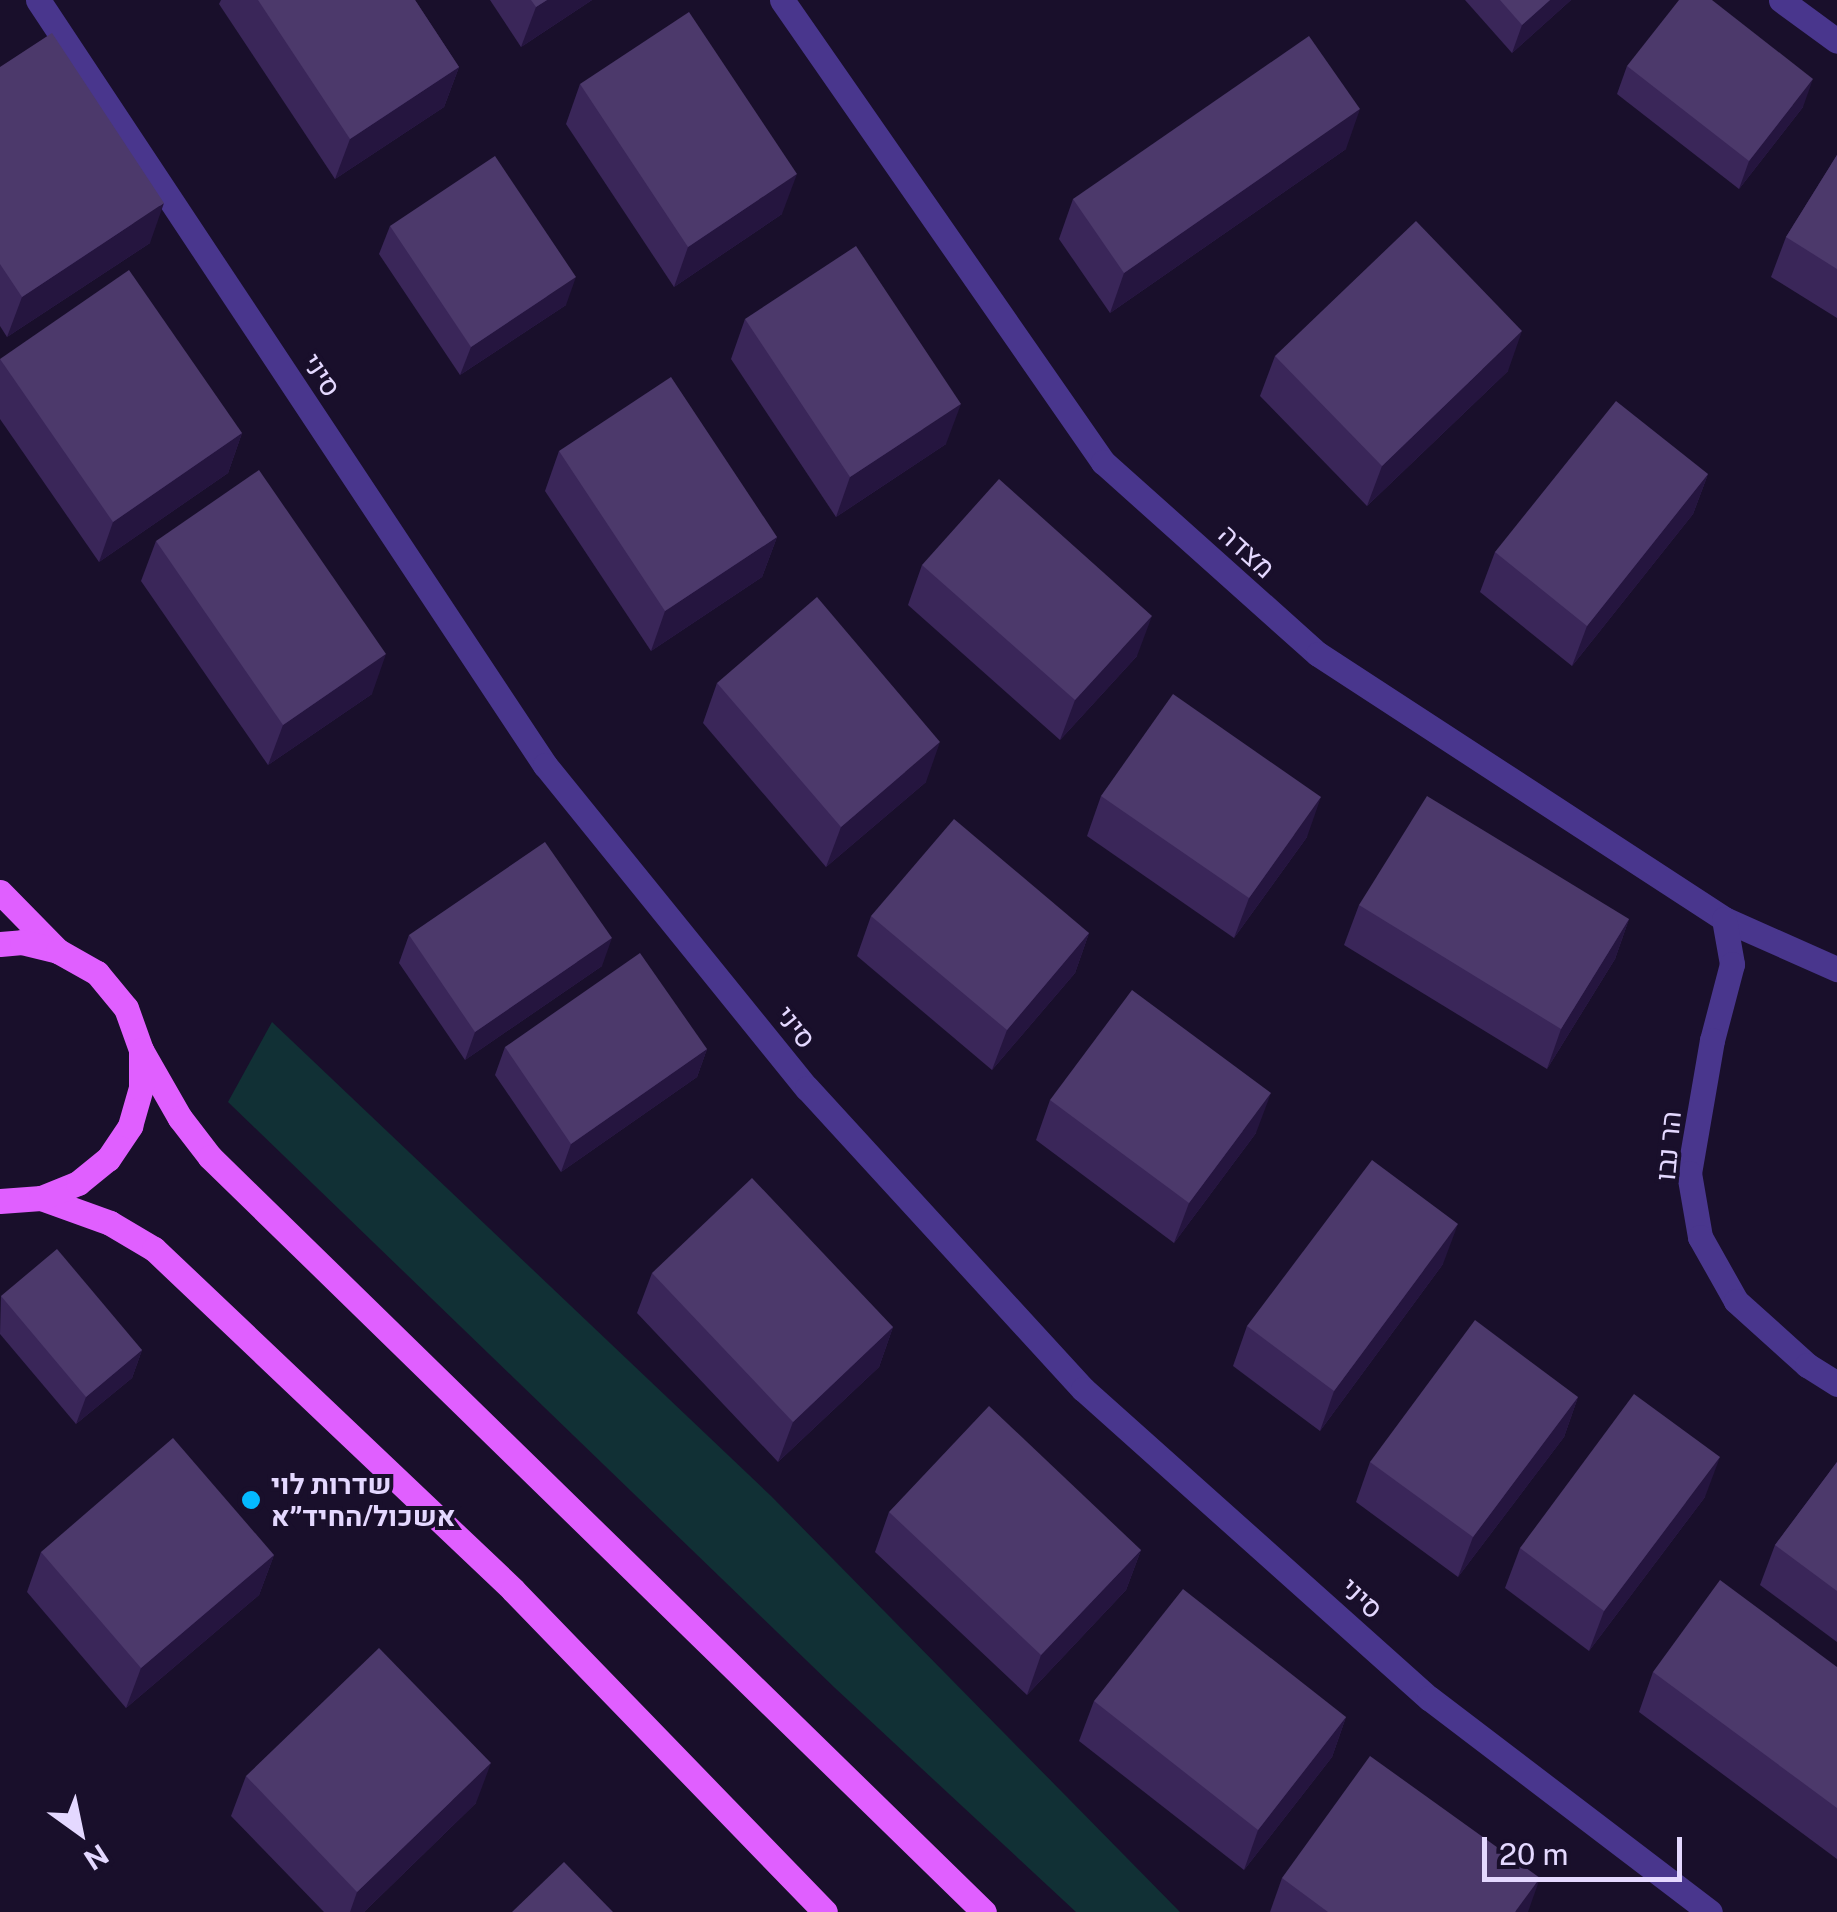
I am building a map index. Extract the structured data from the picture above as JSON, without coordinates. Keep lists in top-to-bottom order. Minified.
{"streets":{"street":["סיני","מצדה","הר נבו"]},"crossings":[["מצדה","הר נבו"]],"places":["שדרות לוי אשכול/החיד״א"],"scale_bar":"20 m","north":"bottom right"}
